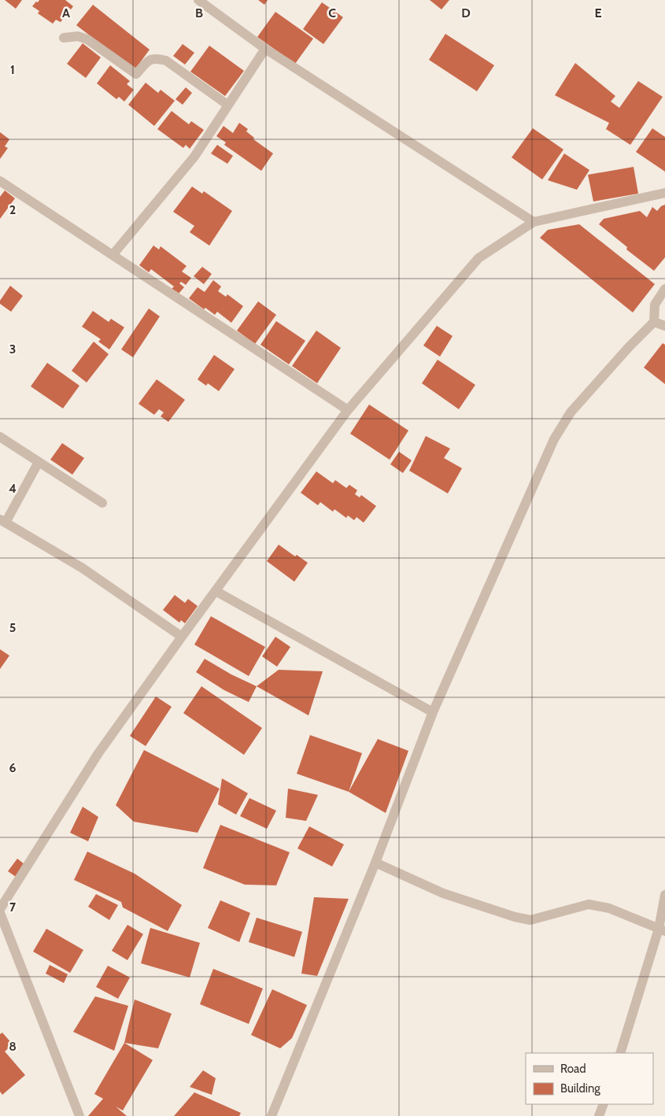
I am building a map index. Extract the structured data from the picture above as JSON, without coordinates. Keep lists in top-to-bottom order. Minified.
{"legend":["Road","Building"],"grid":{"columns":["A","B","C","D","E"],"rows":["1","2","3","4","5","6","7","8"]}}
